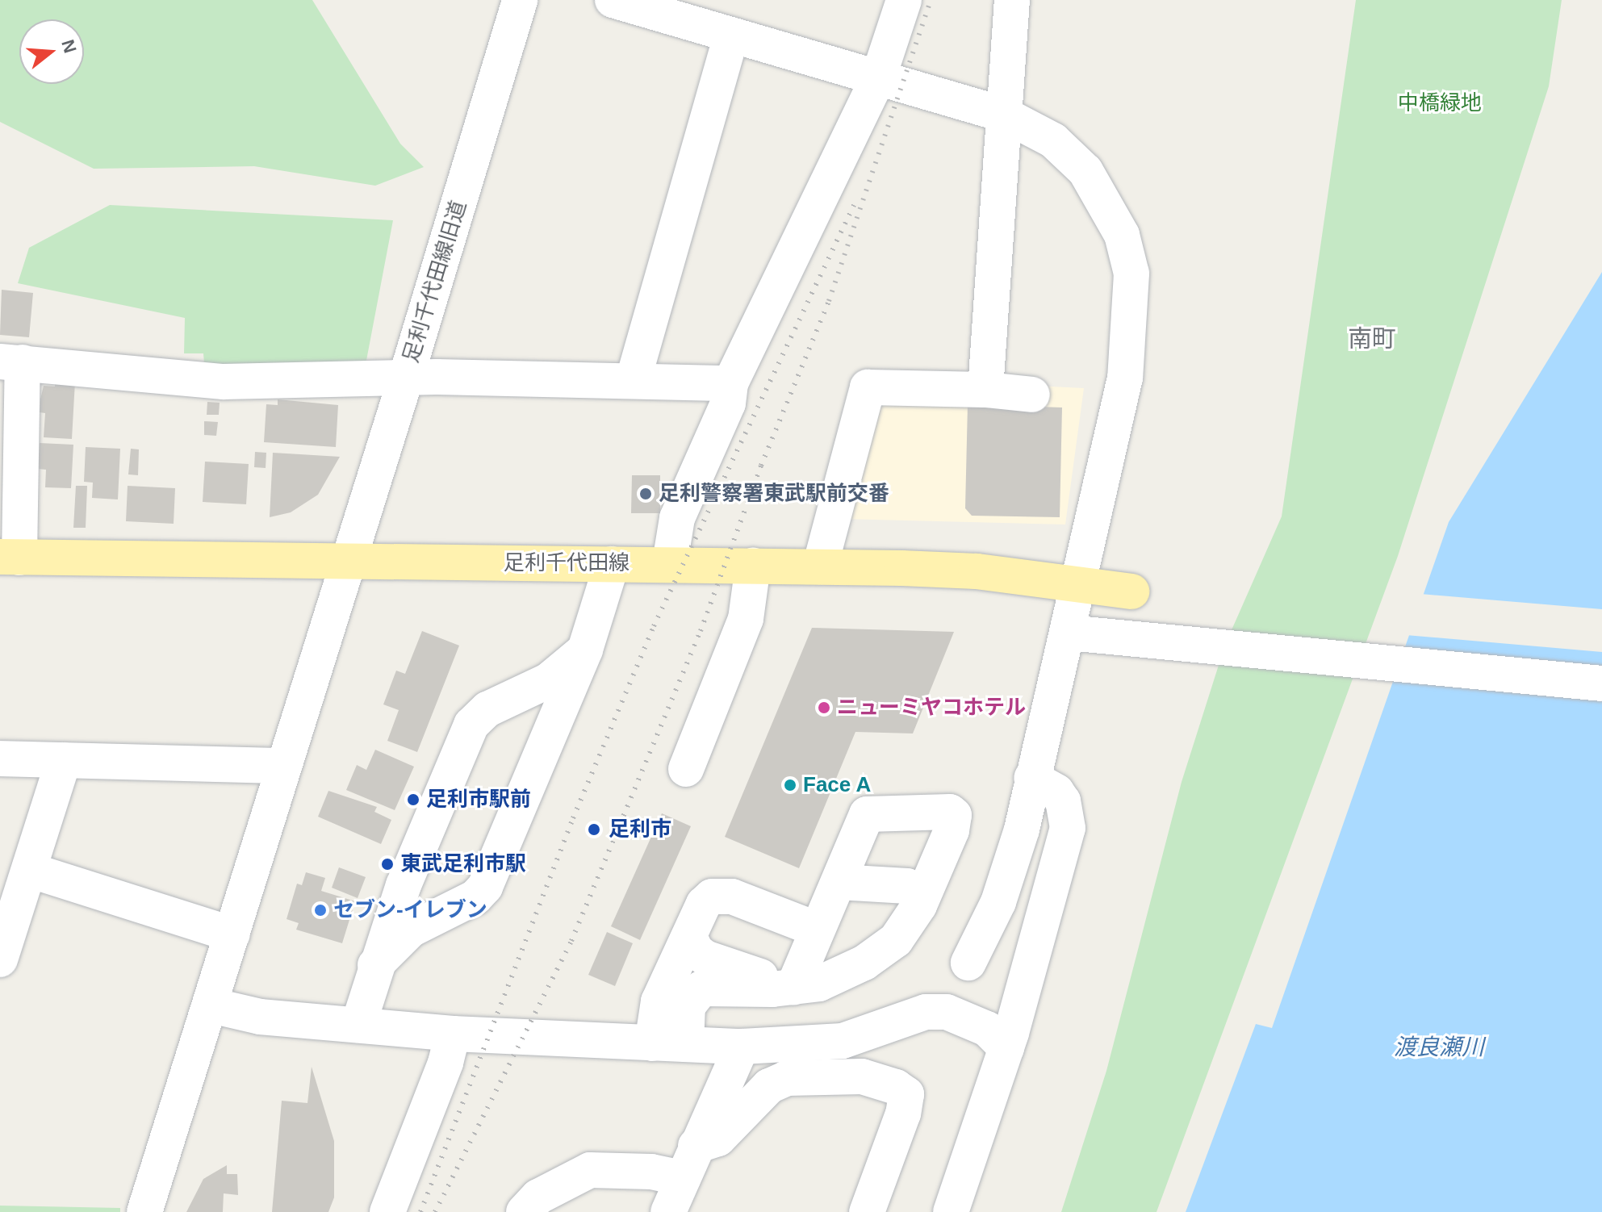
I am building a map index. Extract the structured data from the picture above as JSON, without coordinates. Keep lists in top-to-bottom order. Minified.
{"streets":{"main road":["足利千代田線"],"street":["足利千代田線旧道"]},"crossings":[["足利千代田線旧道","足利千代田線"]],"districts":["南町"],"water":["渡良瀬川"],"parks":["中橋緑地"],"places":["足利警察署東武駅前交番","ニューミヤコホテル","Face A","足利市駅前","足利市","東武足利市駅","セブン-イレブン"],"north":"right"}
